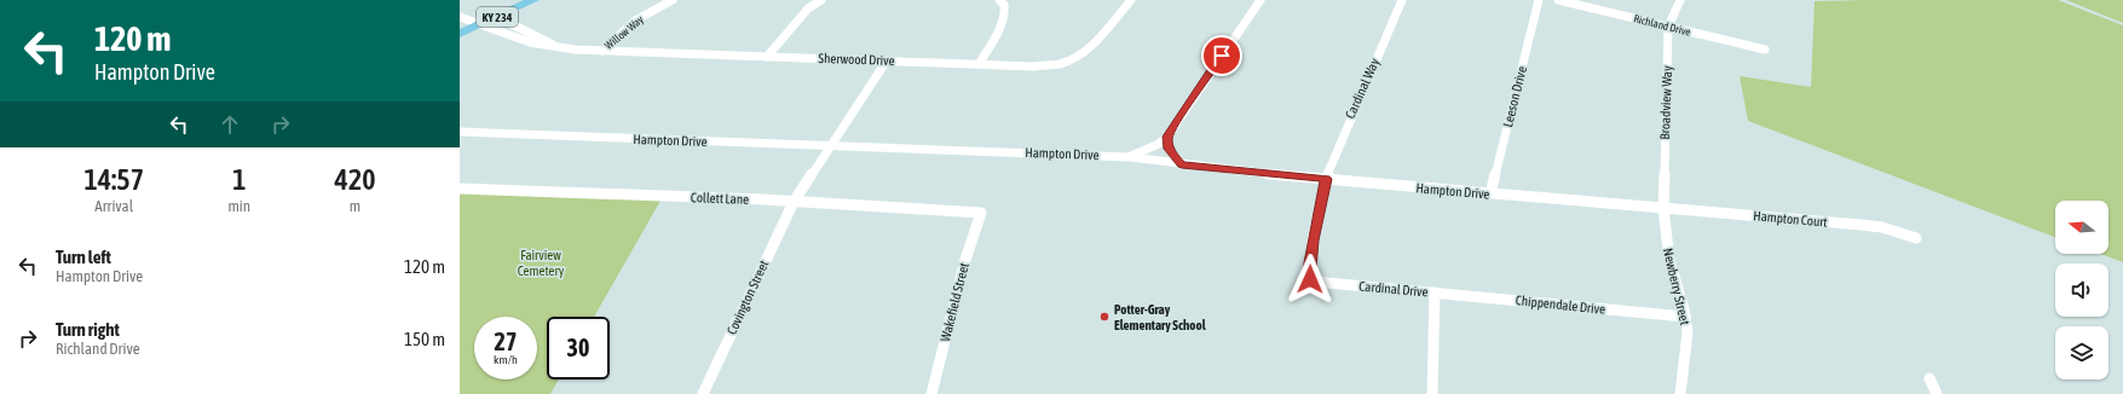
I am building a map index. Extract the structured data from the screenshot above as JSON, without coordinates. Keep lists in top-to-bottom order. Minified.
{"streets":{"main road":["KY 234"],"street":["Richland Drive","Willow Way","Sherwood Drive","Cardinal Way","Leeson Drive","Broadview Way","Hampton Drive","Collett Lane","Hampton Court","Newberry Street","Cardinal Drive","Covington Street","Wakefield Street","Chippendale Drive"]},"crossings":[["KY 234","Sherwood Drive"],["Richland Drive","Broadview Way"],["Willow Way","Sherwood Drive"],["Sherwood Drive","Covington Street"],["Cardinal Way","Hampton Drive"],["Cardinal Way","Cardinal Drive"],["Leeson Drive","Hampton Drive"],["Broadview Way","Hampton Drive"],["Broadview Way","Hampton Court"],["Broadview Way","Newberry Street"],["Hampton Drive","Hampton Court"],["Hampton Drive","Newberry Street"],["Hampton Drive","Cardinal Drive"],["Hampton Drive","Covington Street"],["Collett Lane","Covington Street"],["Collett Lane","Wakefield Street"],["Hampton Court","Newberry Street"],["Newberry Street","Chippendale Drive"],["Cardinal Drive","Chippendale Drive"]],"parks":["Fairview Cemetery"],"places":["Potter-Gray Elementary School"],"north":"left","page":{"turn":["120 m","Hampton Drive"],"eta":["14:57","Arrival","1","min","420","m"],"list":[{"name":"Turn left","note":"Hampton Drive","value":"120 m"},{"name":"Turn right","note":"Richland Drive","value":"150 m"}],"speed":"27 km/h","limit":"30"}}
